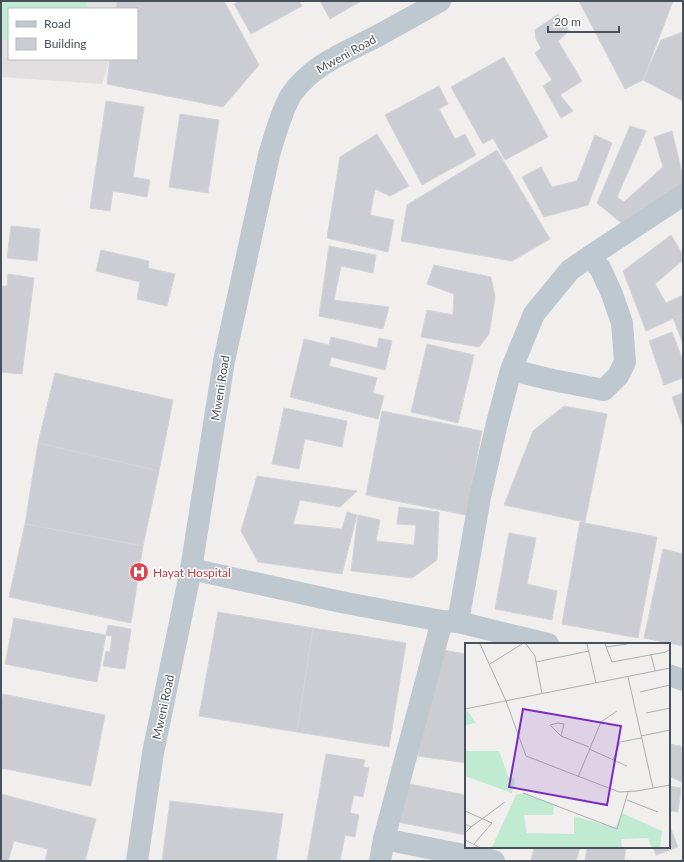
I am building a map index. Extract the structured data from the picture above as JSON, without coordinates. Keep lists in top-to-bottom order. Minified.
{"streets":{"street":["Mweni Road"]},"places":{"hospital":["Hayat Hospital"]},"legend":["Road","Building"],"scale_bar":"20 m"}
